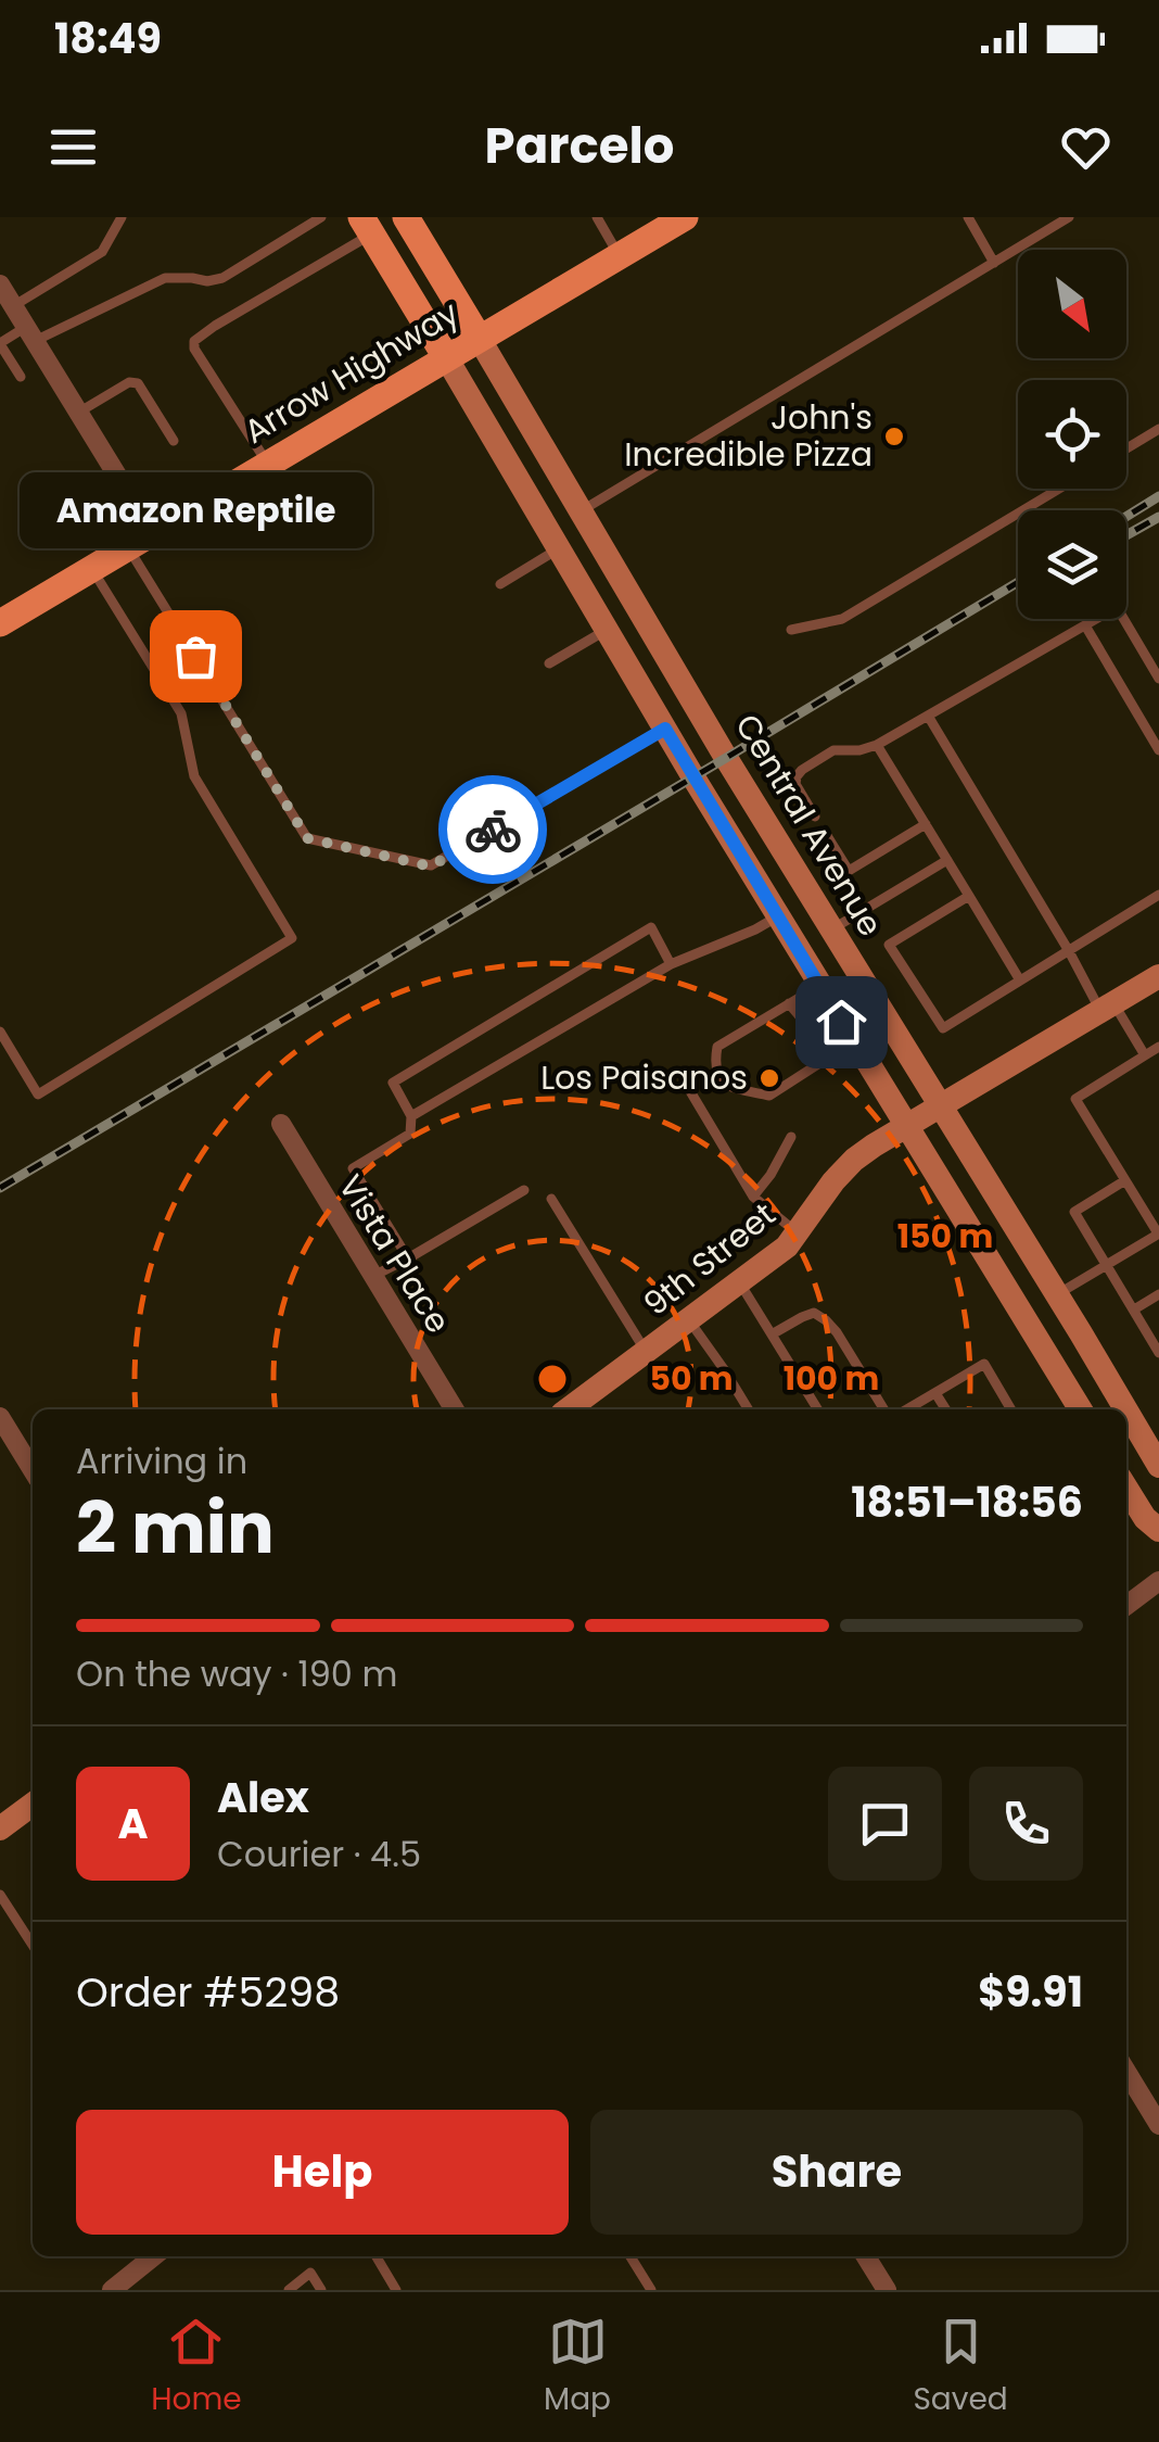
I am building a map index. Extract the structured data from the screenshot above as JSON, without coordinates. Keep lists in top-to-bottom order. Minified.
{"streets":{"main road":["Arrow Highway","Central Avenue","9th Street"],"street":["Vista Place"]},"crossings":[["Arrow Highway","Central Avenue"],["Central Avenue","9th Street"]],"places":["John's Incredible Pizza","Amazon Reptile","Los Paisanos"],"north":"bottom right","page":{"status":"18:49","header":"Parcelo","bubble":"Amazon Reptile","heading":["2 min","Arriving in","18:51–18:56"],"panel":["Alex","Courier · 4.5","Order #5298","$9.91"],"bar":"On the way · 190 m","round":"A","buttons":["Help","Share"],"tabs":["Home","Map","Saved"]},"rings":["150 m","50 m","100 m"]}
